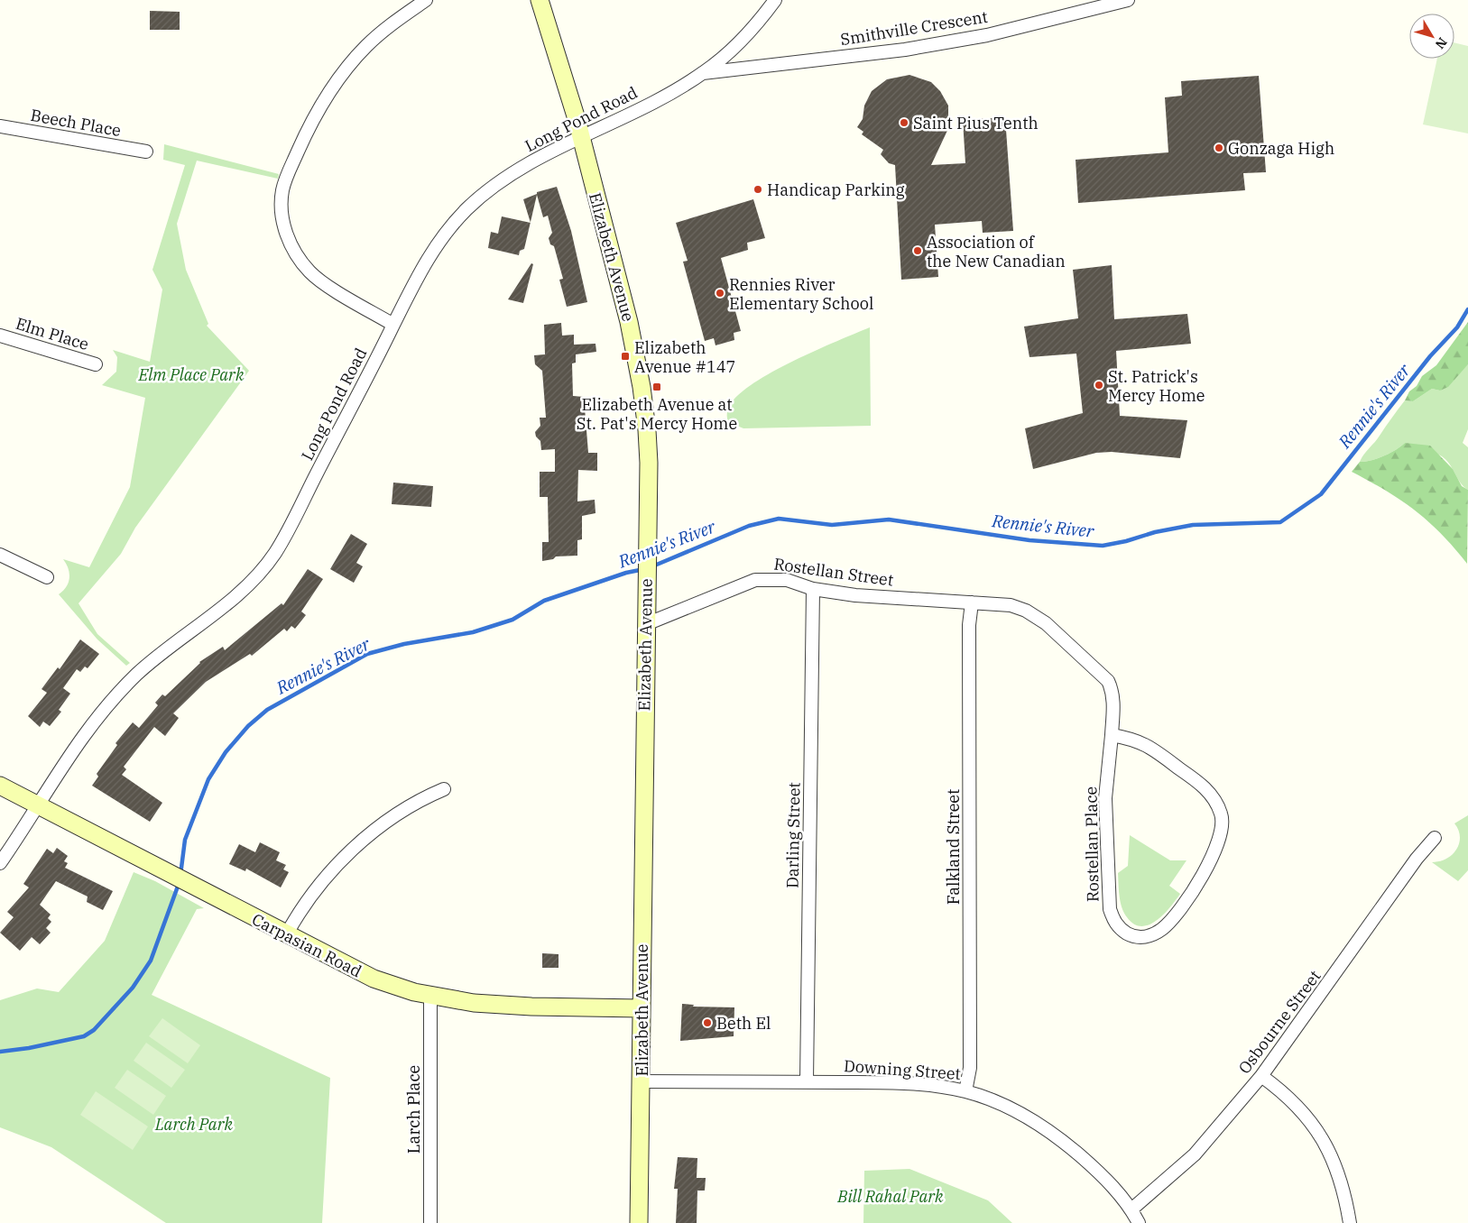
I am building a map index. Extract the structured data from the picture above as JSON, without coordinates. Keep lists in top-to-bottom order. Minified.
{"streets":{"main road":["Elizabeth Avenue","Carpasian Road"],"street":["Smithville Crescent","Long Pond Road","Beech Place","Elm Place","Rostellan Street","Darling Street","Rostellan Place","Falkland Street","Osbourne Street","Downing Street","Larch Place"]},"crossings":[["Smithville Crescent","Long Pond Road"],["Long Pond Road","Elizabeth Avenue"],["Long Pond Road","Carpasian Road"],["Elizabeth Avenue","Rostellan Street"],["Elizabeth Avenue","Carpasian Road"],["Elizabeth Avenue","Downing Street"],["Rostellan Street","Darling Street"],["Rostellan Street","Rostellan Place"],["Rostellan Street","Falkland Street"],["Darling Street","Downing Street"],["Rostellan Place","Falkland Street"],["Falkland Street","Downing Street"],["Carpasian Road","Larch Place"],["Osbourne Street","Downing Street"]],"water":["Rennie's River"],"parks":["Elm Place Park","Larch Park","Bill Rahal Park"],"places":{"other":["Saint Pius Tenth","Gonzaga High","Handicap Parking","Association of the New Canadian","Rennies River Elementary School","St. Patrick's Mercy Home","Beth El"],"transit":["Elizabeth Avenue #147","Elizabeth Avenue at St. Pat's Mercy Home"]},"north":"bottom right"}
